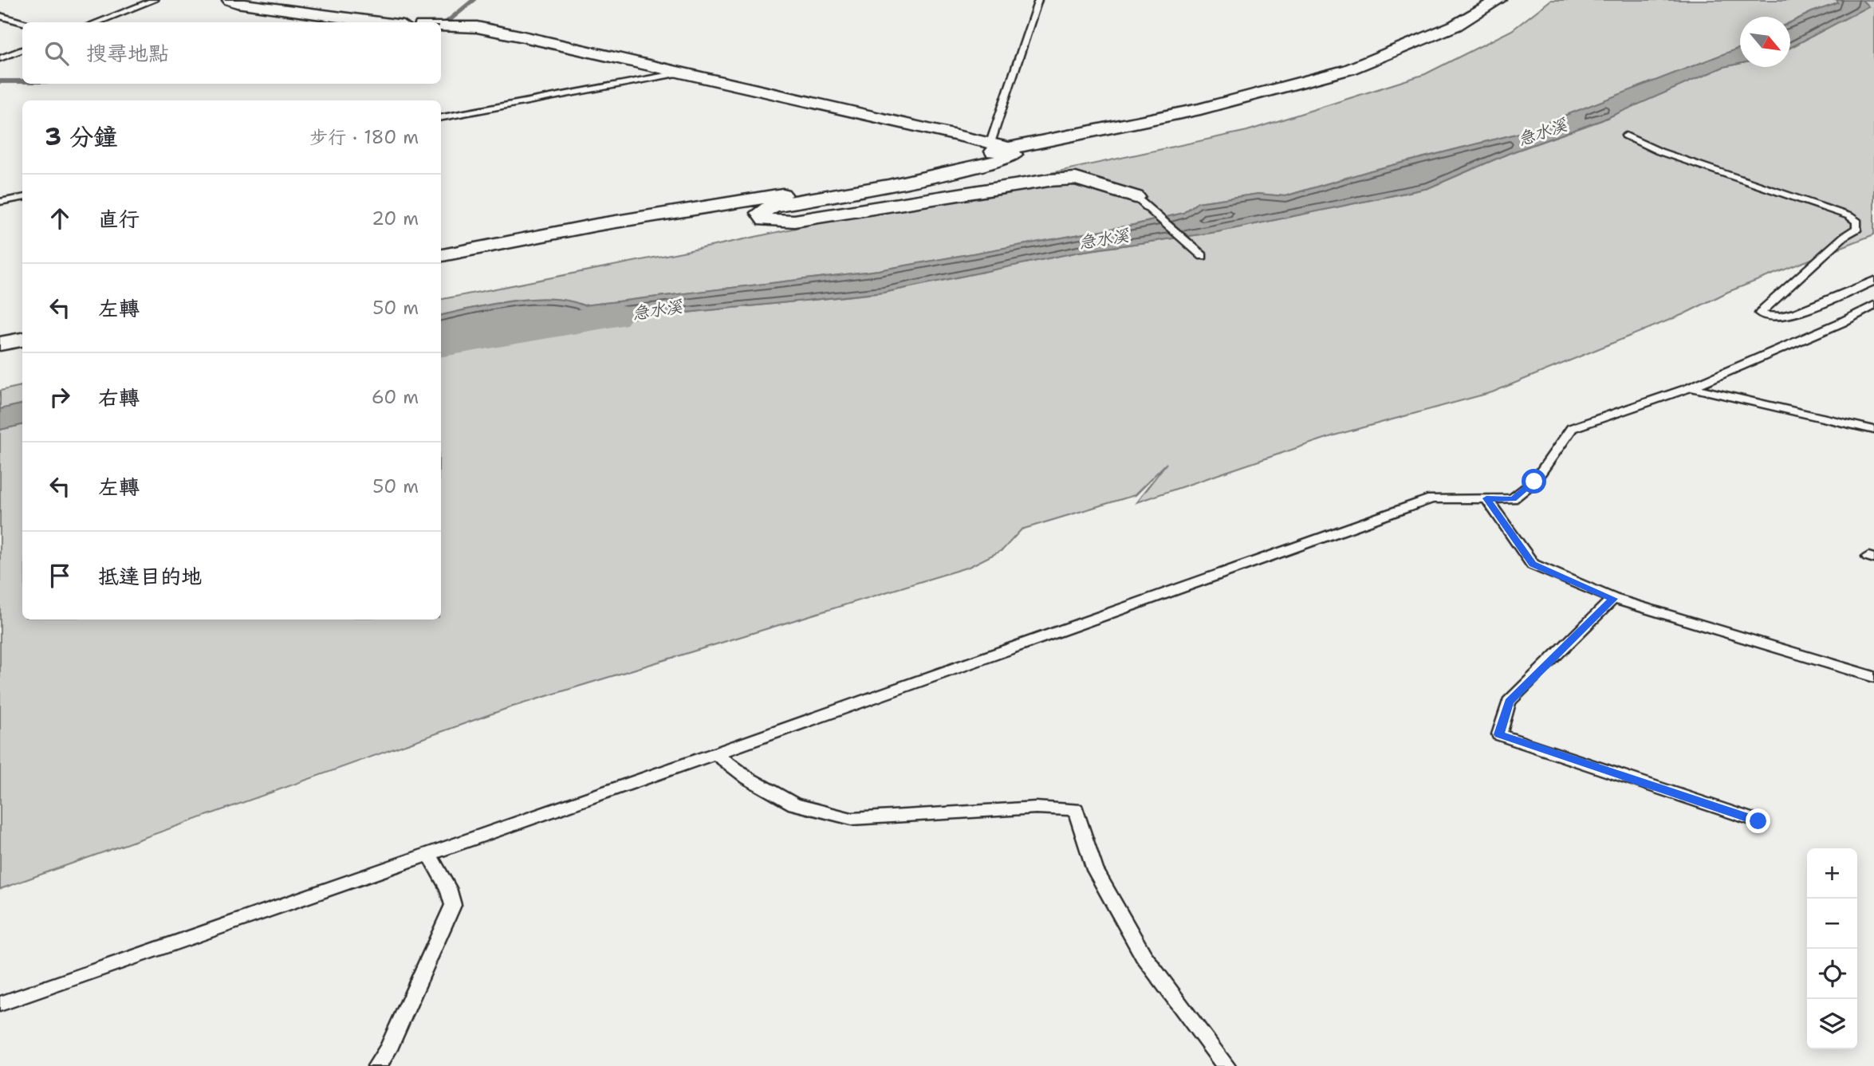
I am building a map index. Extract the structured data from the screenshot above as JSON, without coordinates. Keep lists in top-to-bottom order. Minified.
{"water":["急水溪"],"north":"bottom right","page":{"search":"搜尋地點","heading":["3 分鐘","步行 · 180 m"],"list":[["直行","20 m"],["左轉","50 m"],["右轉","60 m"],["左轉","50 m"],"抵達目的地"],"map_buttons":["+","−"]}}
